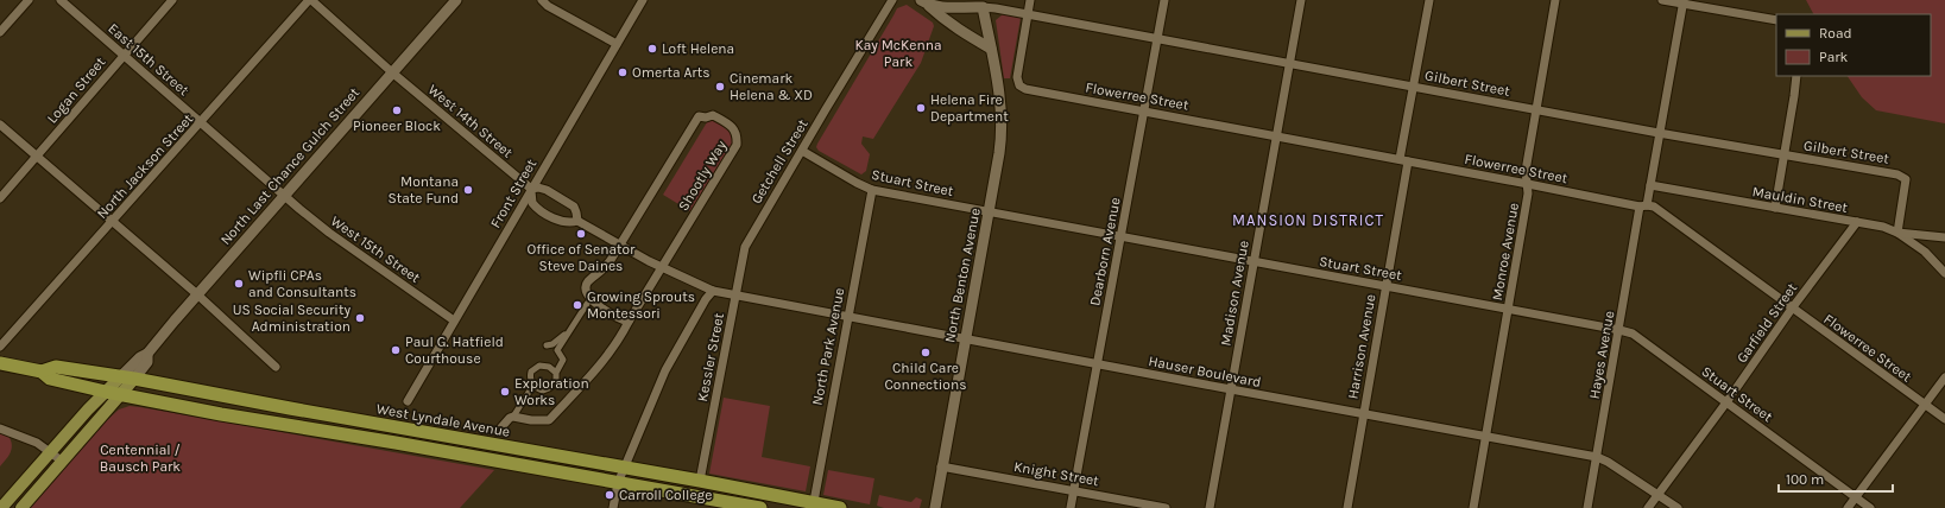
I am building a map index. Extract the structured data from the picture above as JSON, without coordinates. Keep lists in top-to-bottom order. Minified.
{"streets":{"highway":["West Lyndale Avenue"],"main road":["North Last Chance Gulch Street","North Benton Avenue"],"street":["East 15th Street","Gilbert Street","Logan Street","Flowerree Street","West 14th Street","Getchell Street","North Jackson Street","Shootly Way","Stuart Street","Front Street","Mauldin Street","West 15th Street","Dearborn Avenue","Monroe Avenue","Madison Avenue","Garfield Street","North Park Avenue","Harrison Avenue","Hayes Avenue","Kessler Street","Hauser Boulevard","Knight Street"]},"crossings":[["East 15th Street","Logan Street"],["East 15th Street","North Jackson Street"],["East 15th Street","North Last Chance Gulch Street"],["East 15th Street","West 15th Street"],["Gilbert Street","Flowerree Street"],["Gilbert Street","Mauldin Street"],["Gilbert Street","Dearborn Avenue"],["Gilbert Street","Monroe Avenue"],["Gilbert Street","Madison Avenue"],["Gilbert Street","Harrison Avenue"],["Gilbert Street","Hayes Avenue"],["Flowerree Street","Dearborn Avenue"],["Flowerree Street","Monroe Avenue"],["Flowerree Street","Madison Avenue"],["Flowerree Street","Garfield Street"],["Flowerree Street","Harrison Avenue"],["Flowerree Street","Hayes Avenue"],["West 14th Street","North Jackson Street"],["West 14th Street","North Last Chance Gulch Street"],["West 14th Street","Shootly Way"],["West 14th Street","Front Street"],["West 14th Street","Hauser Boulevard"],["Getchell Street","Stuart Street"],["Getchell Street","Kessler Street"],["North Last Chance Gulch Street","West 15th Street"],["North Last Chance Gulch Street","West Lyndale Avenue"],["Stuart Street","Dearborn Avenue"],["Stuart Street","Monroe Avenue"],["Stuart Street","North Benton Avenue"],["Stuart Street","Madison Avenue"],["Stuart Street","Garfield Street"],["Stuart Street","North Park Avenue"],["Stuart Street","Harrison Avenue"],["Stuart Street","Hayes Avenue"],["Front Street","West 15th Street"],["Mauldin Street","Garfield Street"],["Mauldin Street","Hayes Avenue"],["Dearborn Avenue","Hauser Boulevard"],["Dearborn Avenue","Knight Street"],["Monroe Avenue","Hauser Boulevard"],["North Benton Avenue","Hauser Boulevard"],["North Benton Avenue","Knight Street"],["Madison Avenue","Hauser Boulevard"],["Garfield Street","Hauser Boulevard"],["North Park Avenue","Hauser Boulevard"],["North Park Avenue","West Lyndale Avenue"],["Harrison Avenue","Hauser Boulevard"],["Hayes Avenue","Hauser Boulevard"],["Kessler Street","Hauser Boulevard"],["Kessler Street","West Lyndale Avenue"]],"districts":["MANSION DISTRICT"],"parks":["Kay McKenna Park","Centennial / Bausch Park"],"places":["Loft Helena","Omerta Arts","Cinemark Helena & XD","Helena Fire Department","Pioneer Block","Montana State Fund","Office of Senator Steve Daines","Wipfli CPAs and Consultants","Growing Sprouts Montessori","US Social Security Administration","Paul G. Hatfield Courthouse","Child Care Connections","Exploration Works","Carroll College"],"legend":["Road","Park"],"scale_bar":"100 m"}
